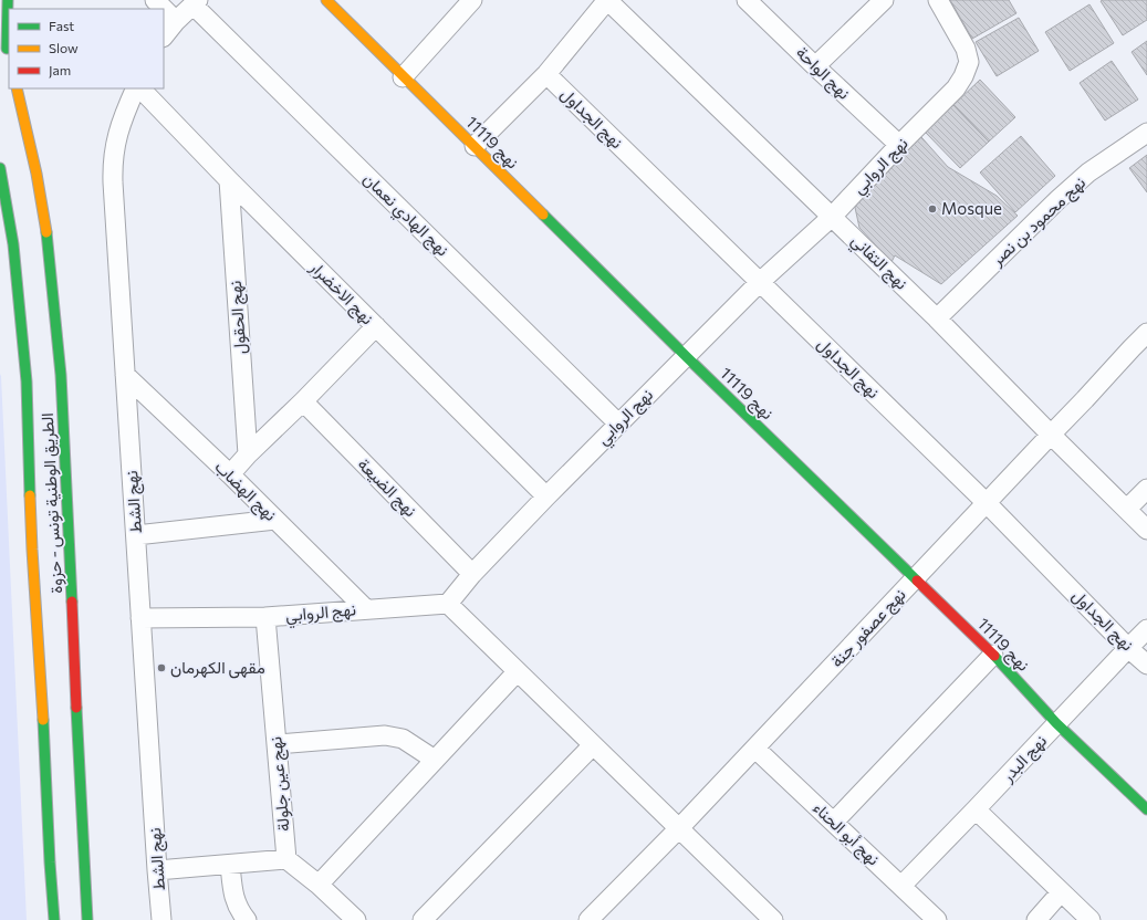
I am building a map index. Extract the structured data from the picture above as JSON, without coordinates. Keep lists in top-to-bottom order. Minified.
{"streets":{"main road":["نهج 11119","الطريق الوطنية تونس - حزوة"],"street":["نهج الواحة","نهج الجداول","نهج الروابي","نهج الهادي نعمان","نهج محمود بن نصر","نهج التفاني","نهج الاخضرار","نهج الحقول","نهج الضيعة","نهج الهضاب","نهج الشط","نهج عصفور جنة","نهج البدر","نهج عين جلولة","نهج أبو الحناء"]},"crossings":[["نهج الواحة","نهج الروابي"],["نهج الجداول","نهج الروابي"],["نهج الجداول","نهج عصفور جنة"],["نهج الجداول","نهج البدر"],["نهج 11119","نهج الروابي"],["نهج 11119","نهج عصفور جنة"],["نهج 11119","نهج البدر"],["نهج الروابي","نهج الهادي نعمان"],["نهج الروابي","نهج التفاني"],["نهج الروابي","نهج الاخضرار"],["نهج الروابي","نهج الضيعة"],["نهج الروابي","نهج الهضاب"],["نهج الروابي","نهج الشط"],["نهج الروابي","نهج عين جلولة"],["نهج محمود بن نصر","نهج التفاني"],["نهج التفاني","نهج عصفور جنة"],["نهج الاخضرار","نهج الحقول"],["نهج الهضاب","نهج الشط"],["نهج عصفور جنة","نهج أبو الحناء"],["نهج البدر","نهج أبو الحناء"]],"places":["Mosque","مقهى الكهرمان"],"legend":["Fast","Slow","Jam"]}
